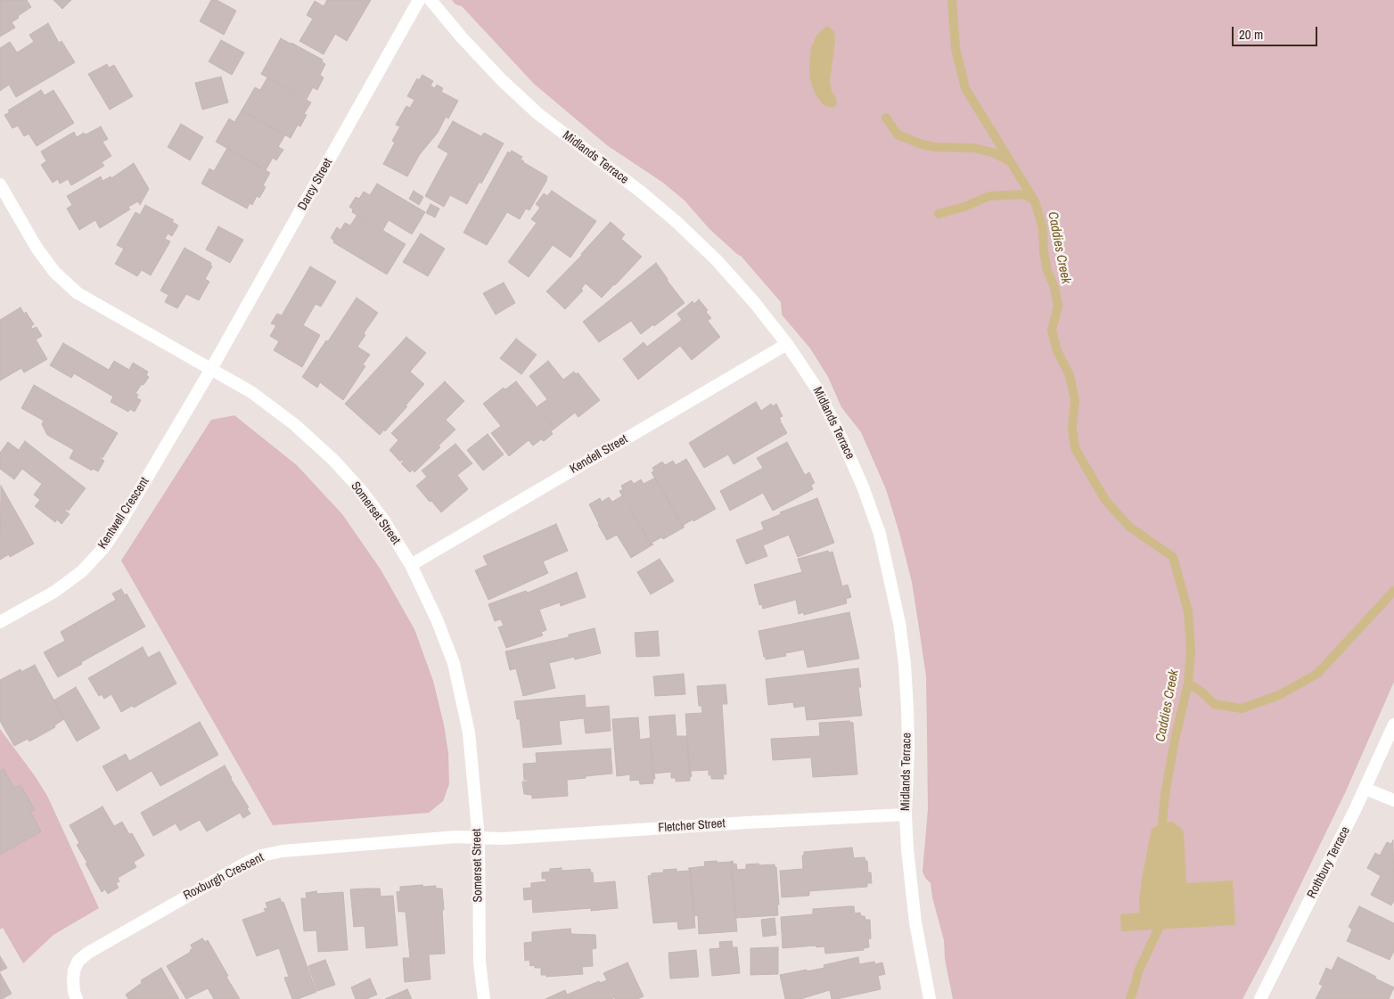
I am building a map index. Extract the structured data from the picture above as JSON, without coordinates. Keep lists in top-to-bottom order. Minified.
{"streets":{"street":["Midlands Terrace","Darcy Street","Kendell Street","Kentwell Crescent","Somerset Street","Fletcher Street","Rothbury Terrace","Roxburgh Crescent"]},"crossings":[["Midlands Terrace","Kendell Street"],["Midlands Terrace","Fletcher Street"],["Darcy Street","Kentwell Crescent"],["Darcy Street","Somerset Street"],["Kendell Street","Somerset Street"],["Kentwell Crescent","Somerset Street"],["Somerset Street","Fletcher Street"],["Somerset Street","Roxburgh Crescent"],["Fletcher Street","Roxburgh Crescent"]],"water":["Caddies Creek"],"scale_bar":"20 m"}
